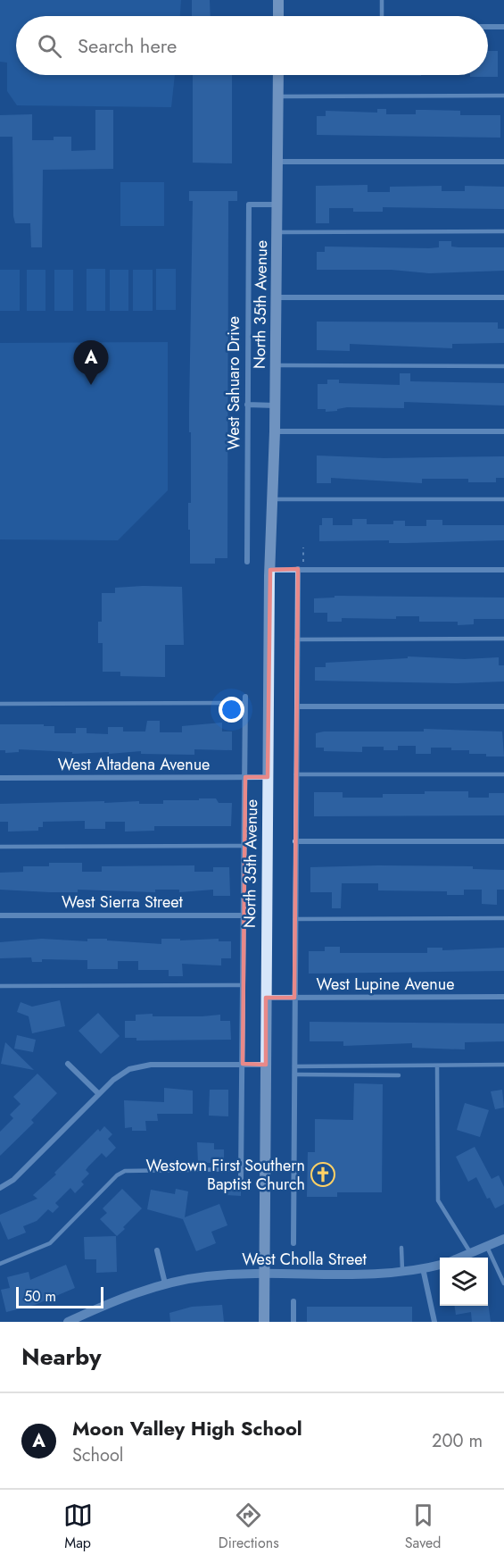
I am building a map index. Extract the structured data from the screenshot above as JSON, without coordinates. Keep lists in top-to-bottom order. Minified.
{"streets":{"main road":["North 35th Avenue"],"street":["West Sahuaro Drive","West Altadena Avenue","West Sierra Street","West Lupine Avenue","West Cholla Street"]},"crossings":[["North 35th Avenue","West Sahuaro Drive"],["North 35th Avenue","West Altadena Avenue"],["North 35th Avenue","West Sierra Street"],["North 35th Avenue","West Lupine Avenue"],["North 35th Avenue","West Cholla Street"]],"places":{"church":["Westown First Southern Baptist Church"]},"scale_bar":"50 m","page":{"search":"Search here","pins":"A","scale":"50 m","heading":"Nearby","list":[{"mark":"A","name":"Moon Valley High School","note":"School","value":"200 m"}],"nav":["Map","Directions","Saved"]}}
